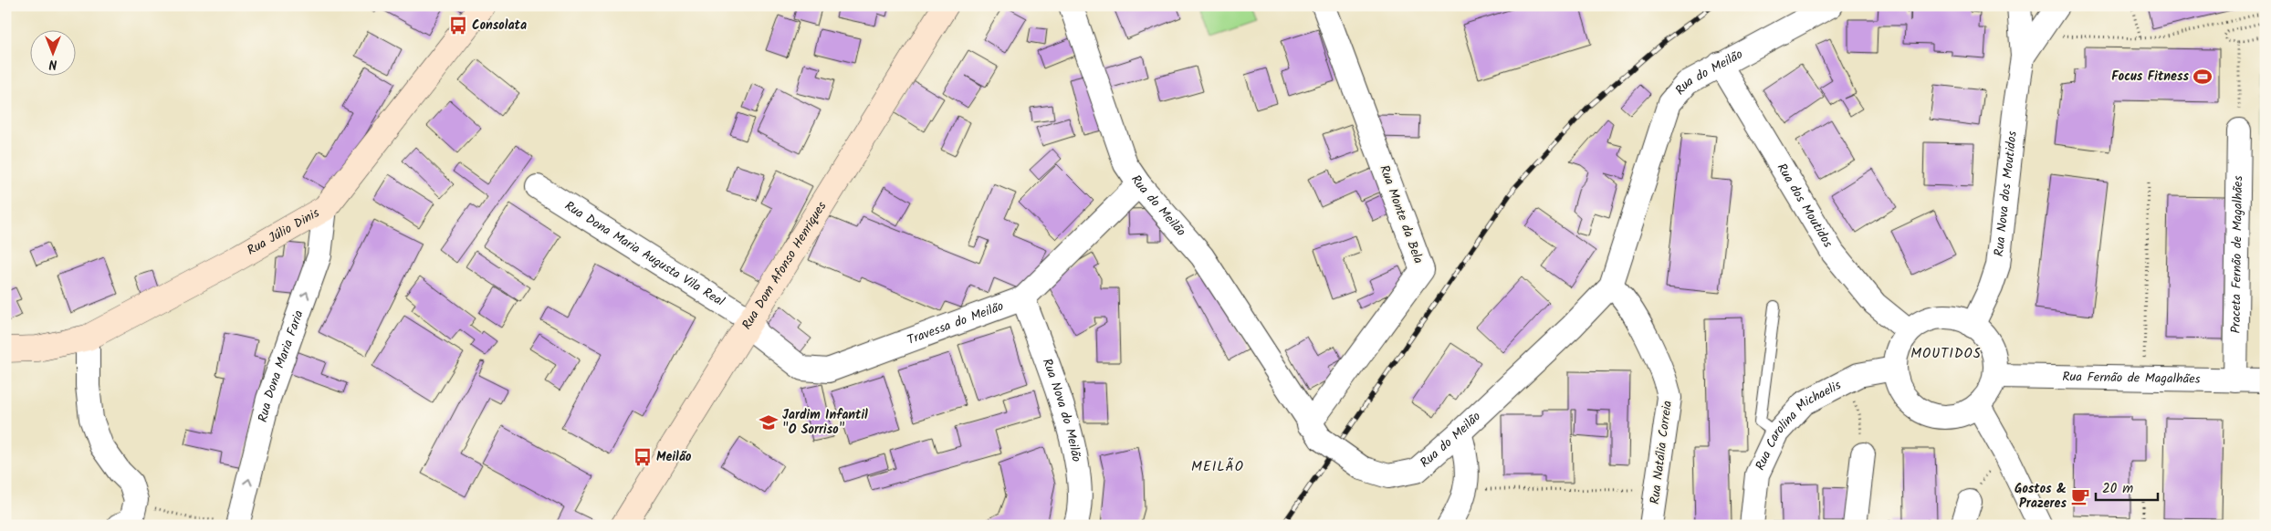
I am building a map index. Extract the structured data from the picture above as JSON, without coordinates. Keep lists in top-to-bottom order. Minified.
{"streets":{"main road":["Rua Júlio Dinis","Rua Dom Afonso Henriques"],"street":["Rua do Meilão","Rua Nova dos Moutidos","Rua dos Moutidos","Rua Monte da Bela","Rua Dona Maria Augusta Vila Real","Praceta Fernão de Magalhães","Travessa do Meilão","Rua Dona Maria Faria","Rua Fernão de Magalhães","Rua Nova do Meilão","Rua Carolina Michaelis","Rua Natália Correia"]},"crossings":[["Rua do Meilão","Rua dos Moutidos"],["Rua do Meilão","Rua Monte da Bela"],["Rua do Meilão","Travessa do Meilão"],["Rua do Meilão","Rua Natália Correia"],["Rua Nova dos Moutidos","Rua dos Moutidos"],["Rua Nova dos Moutidos","Rua Fernão de Magalhães"],["Rua Nova dos Moutidos","Rua Carolina Michaelis"],["Rua dos Moutidos","Rua Fernão de Magalhães"],["Rua dos Moutidos","Rua Carolina Michaelis"],["Rua Júlio Dinis","Rua Dona Maria Faria"],["Rua Dona Maria Augusta Vila Real","Rua Dom Afonso Henriques"],["Rua Dona Maria Augusta Vila Real","Travessa do Meilão"],["Praceta Fernão de Magalhães","Rua Fernão de Magalhães"],["Rua Dom Afonso Henriques","Travessa do Meilão"],["Travessa do Meilão","Rua Nova do Meilão"],["Rua Fernão de Magalhães","Rua Carolina Michaelis"]],"one_way":["Rua Dona Maria Faria"],"districts":["MOUTIDOS","MEILÃO"],"places":{"bus stop":["Consolata","Meilão"],"sports":["Focus Fitness"],"school or university":["Jardim Infantil \"O Sorriso\""],"cafe":["Gostos & Prazeres"]},"scale_bar":"20 m","north":"bottom"}
